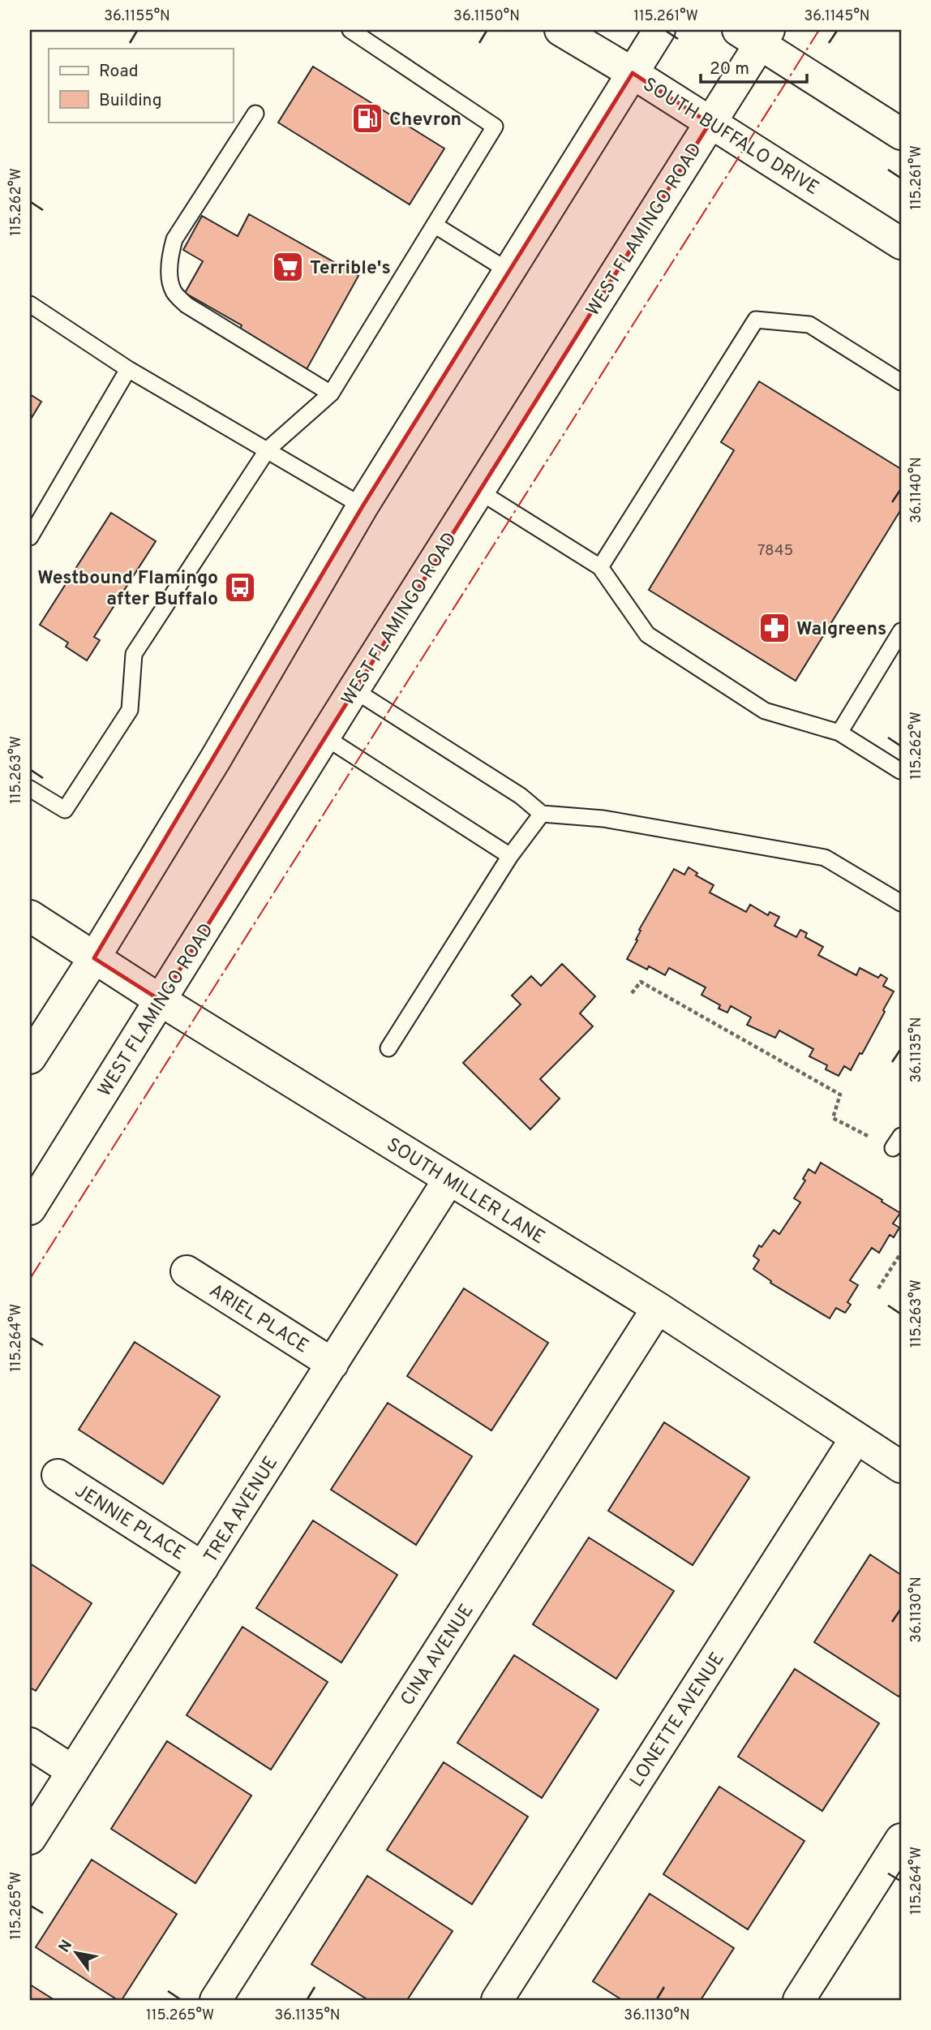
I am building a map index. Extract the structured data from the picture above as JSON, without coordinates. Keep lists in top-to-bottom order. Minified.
{"streets":{"street":["SOUTH BUFFALO DRIVE","WEST FLAMINGO ROAD","SOUTH MILLER LANE","ARIEL PLACE","TREA AVENUE","JENNIE PLACE","CINA AVENUE","LONETTE AVENUE"]},"crossings":[["SOUTH BUFFALO DRIVE","WEST FLAMINGO ROAD"],["WEST FLAMINGO ROAD","SOUTH MILLER LANE"],["SOUTH MILLER LANE","TREA AVENUE"],["SOUTH MILLER LANE","CINA AVENUE"],["SOUTH MILLER LANE","LONETTE AVENUE"],["ARIEL PLACE","TREA AVENUE"],["TREA AVENUE","JENNIE PLACE"]],"places":{"fuel station":["Chevron"],"supermarket":["Terrible's"],"bus stop":["Westbound Flamingo after Buffalo"],"pharmacy":["Walgreens"]},"house_numbers":["7845"],"legend":["Road","Building"],"scale_bar":"20 m","north":"top left","coordinates":["36.1155°N","36.1150°N","115.261°W","36.1145°N","115.262°W","36.1140°N","115.263°W","36.1135°N","115.264°W","36.1130°N","115.265°W"]}
